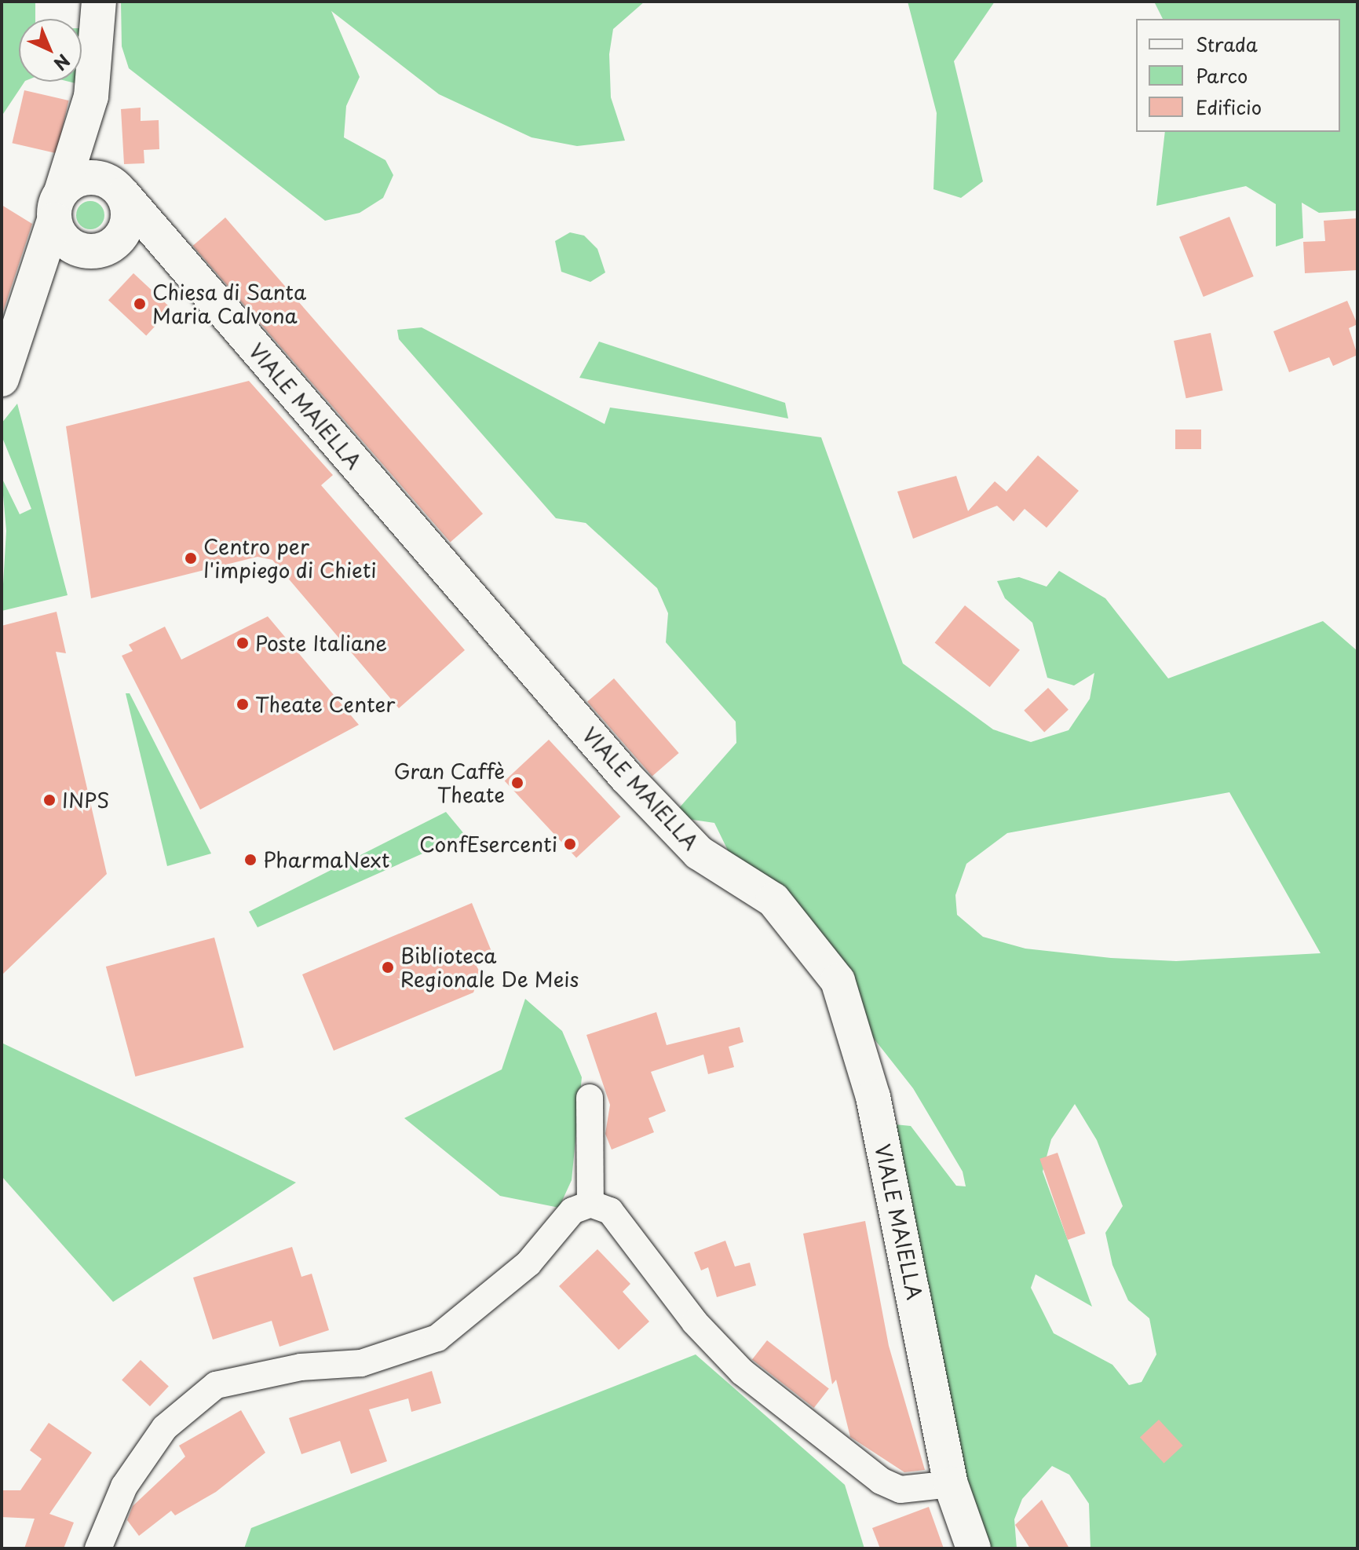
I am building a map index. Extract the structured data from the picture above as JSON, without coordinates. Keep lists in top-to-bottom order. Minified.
{"streets":{"main road":["VIALE MAIELLA"]},"places":["Chiesa di Santa Maria Calvona","Centro per l'impiego di Chieti","Poste Italiane","Theate Center","Gran Caffè Theate","INPS","ConfEsercenti","PharmaNext","Biblioteca Regionale De Meis"],"legend":["Strada","Parco","Edificio"],"north":"bottom right"}
